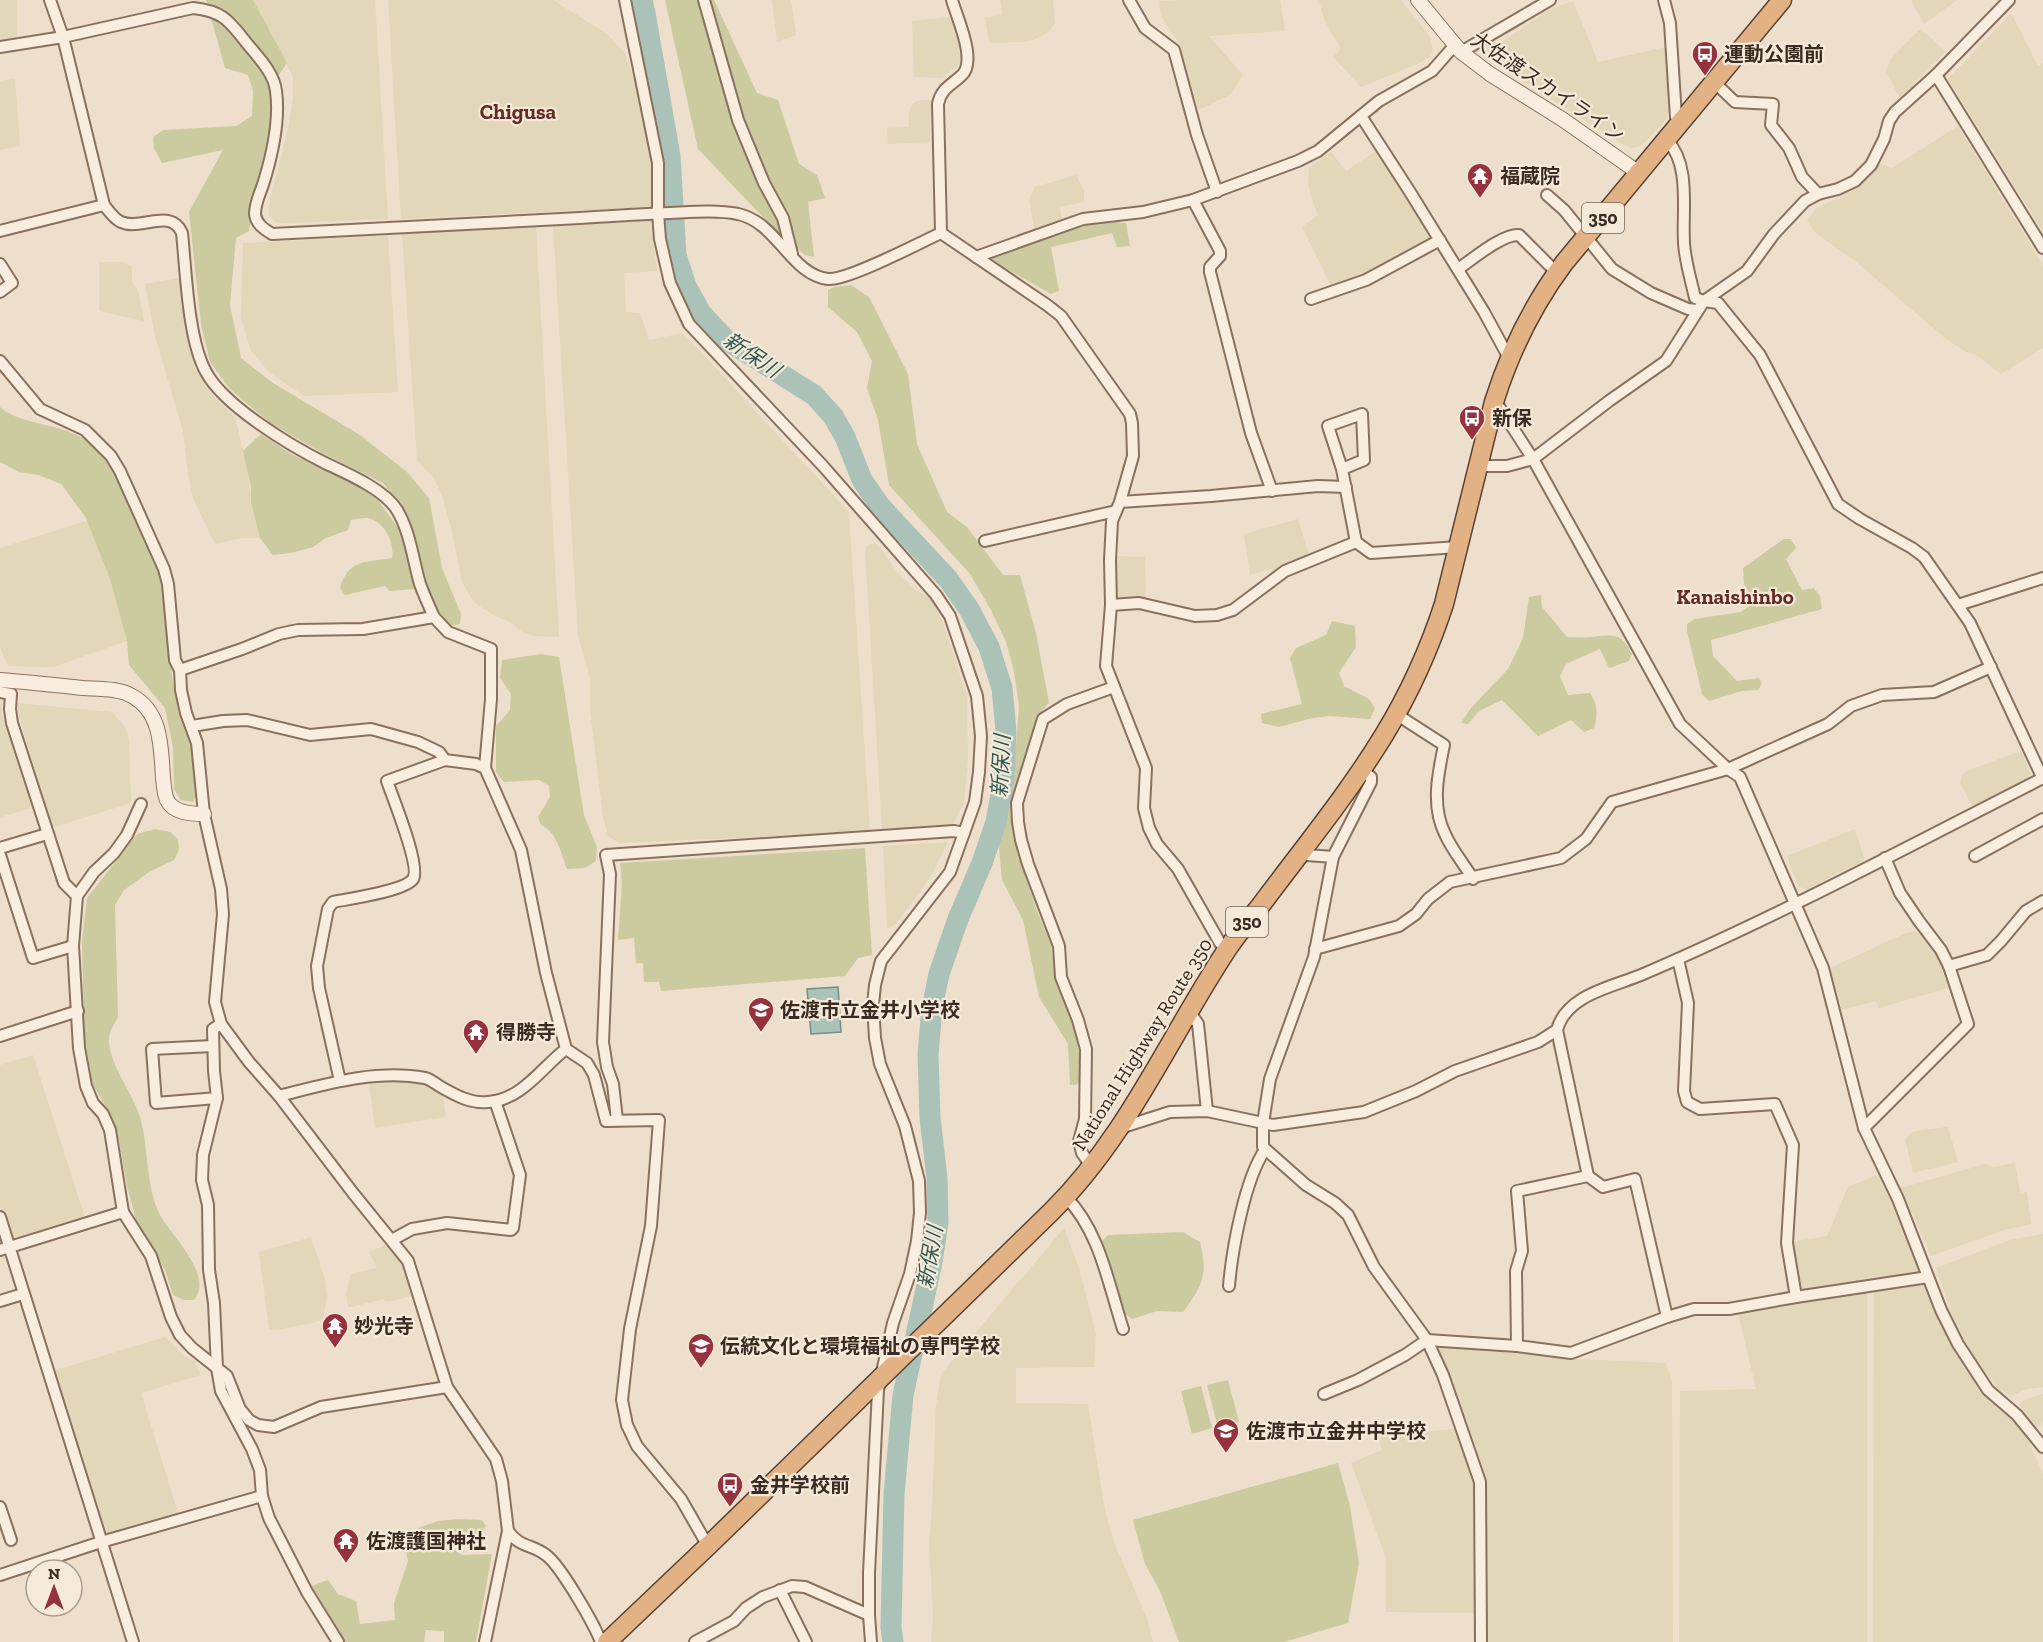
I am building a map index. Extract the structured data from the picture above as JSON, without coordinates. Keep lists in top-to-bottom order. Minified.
{"streets":{"highway":["350","National Highway Route 350"],"street":["大佐渡スカイライン"]},"crossings":[["大佐渡スカイライン","National Highway Route 350"]],"districts":["Chigusa","Kanaishinbo"],"water":["新保川"],"places":{"bus stop":["運動公園前","新保","金井学校前"],"temple":["福蔵院","得勝寺","妙光寺","佐渡護国神社"],"school or university":["佐渡市立金井小学校","伝統文化と環境福祉の専門学校","佐渡市立金井中学校"]},"north":"top"}
